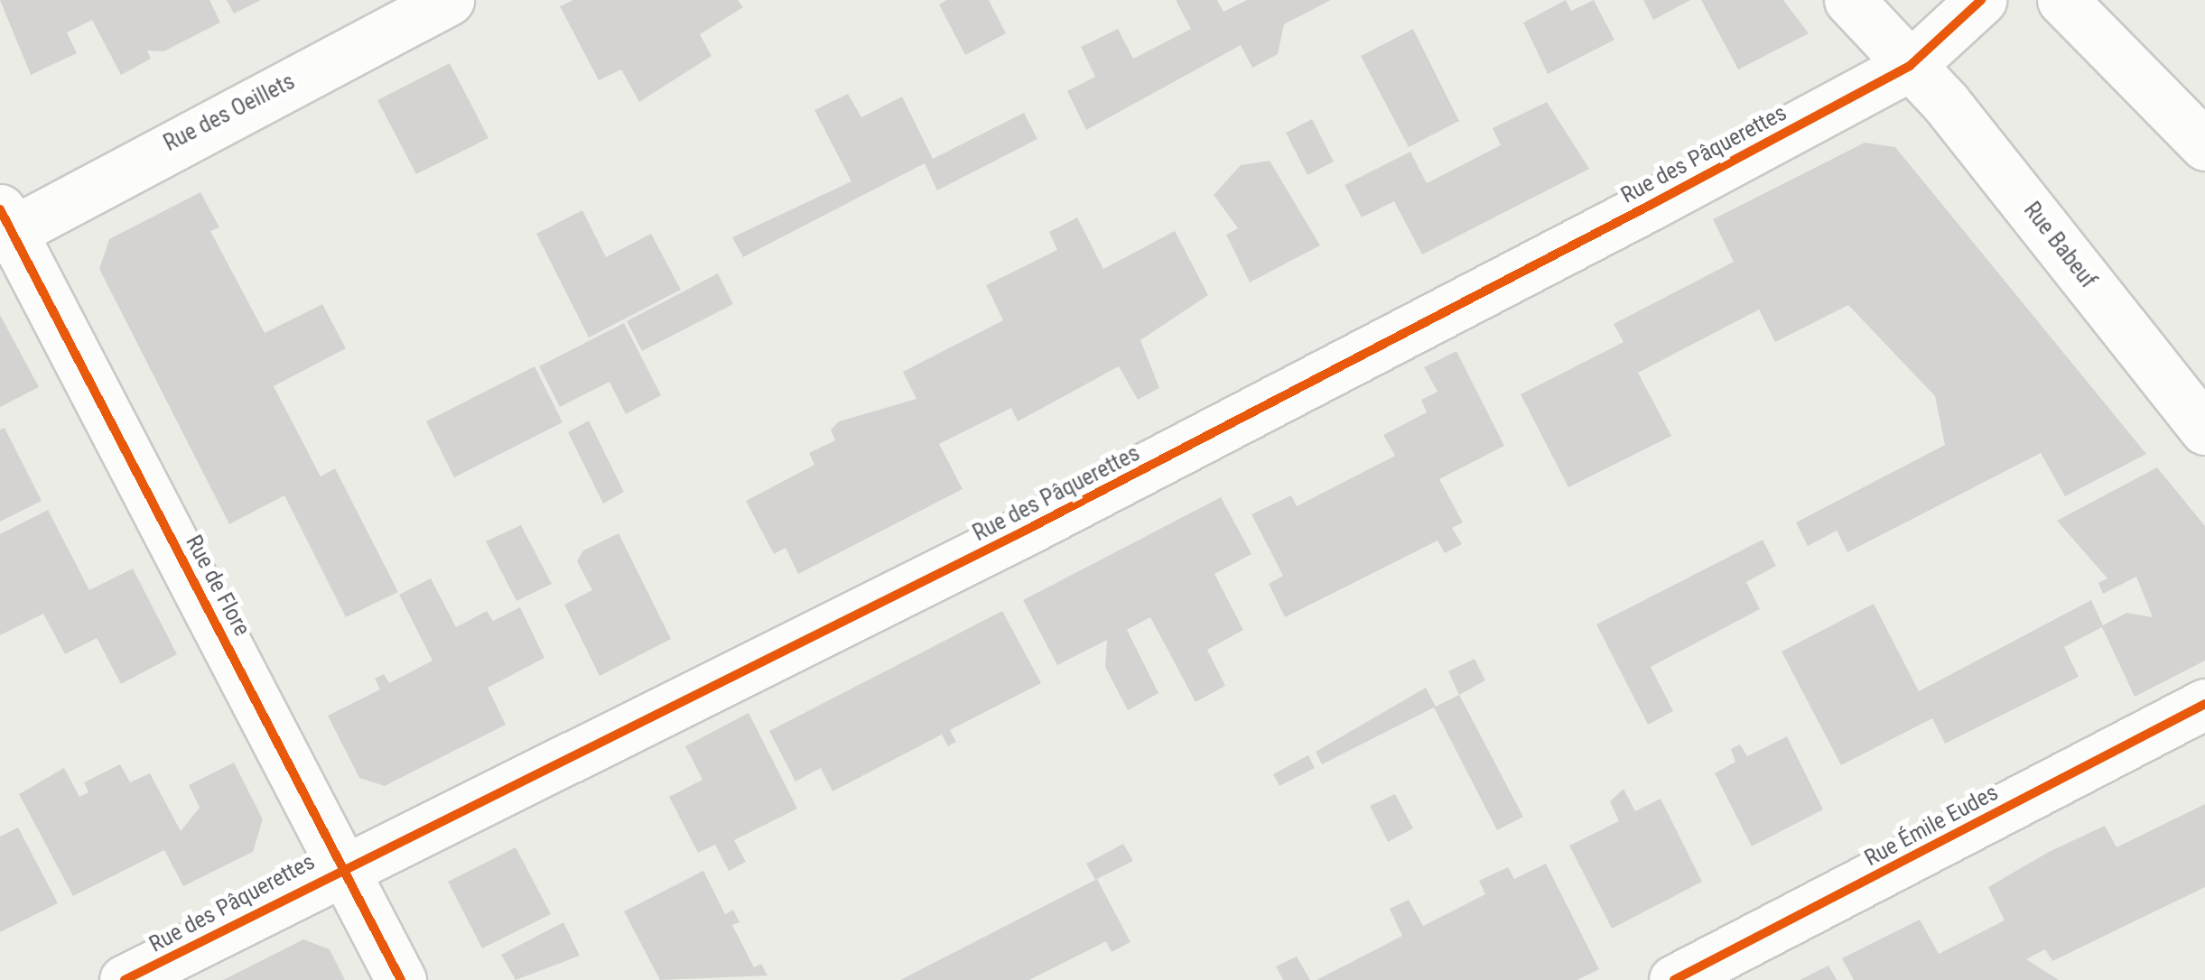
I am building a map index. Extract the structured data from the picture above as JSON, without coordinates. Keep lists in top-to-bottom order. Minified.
{"streets":{"street":["Rue des Oeillets","Rue des Pâquerettes","Rue Babeuf","Rue de Flore","Rue Émile Eudes"]},"crossings":[["Rue des Oeillets","Rue de Flore"],["Rue des Pâquerettes","Rue Babeuf"],["Rue des Pâquerettes","Rue de Flore"]]}
